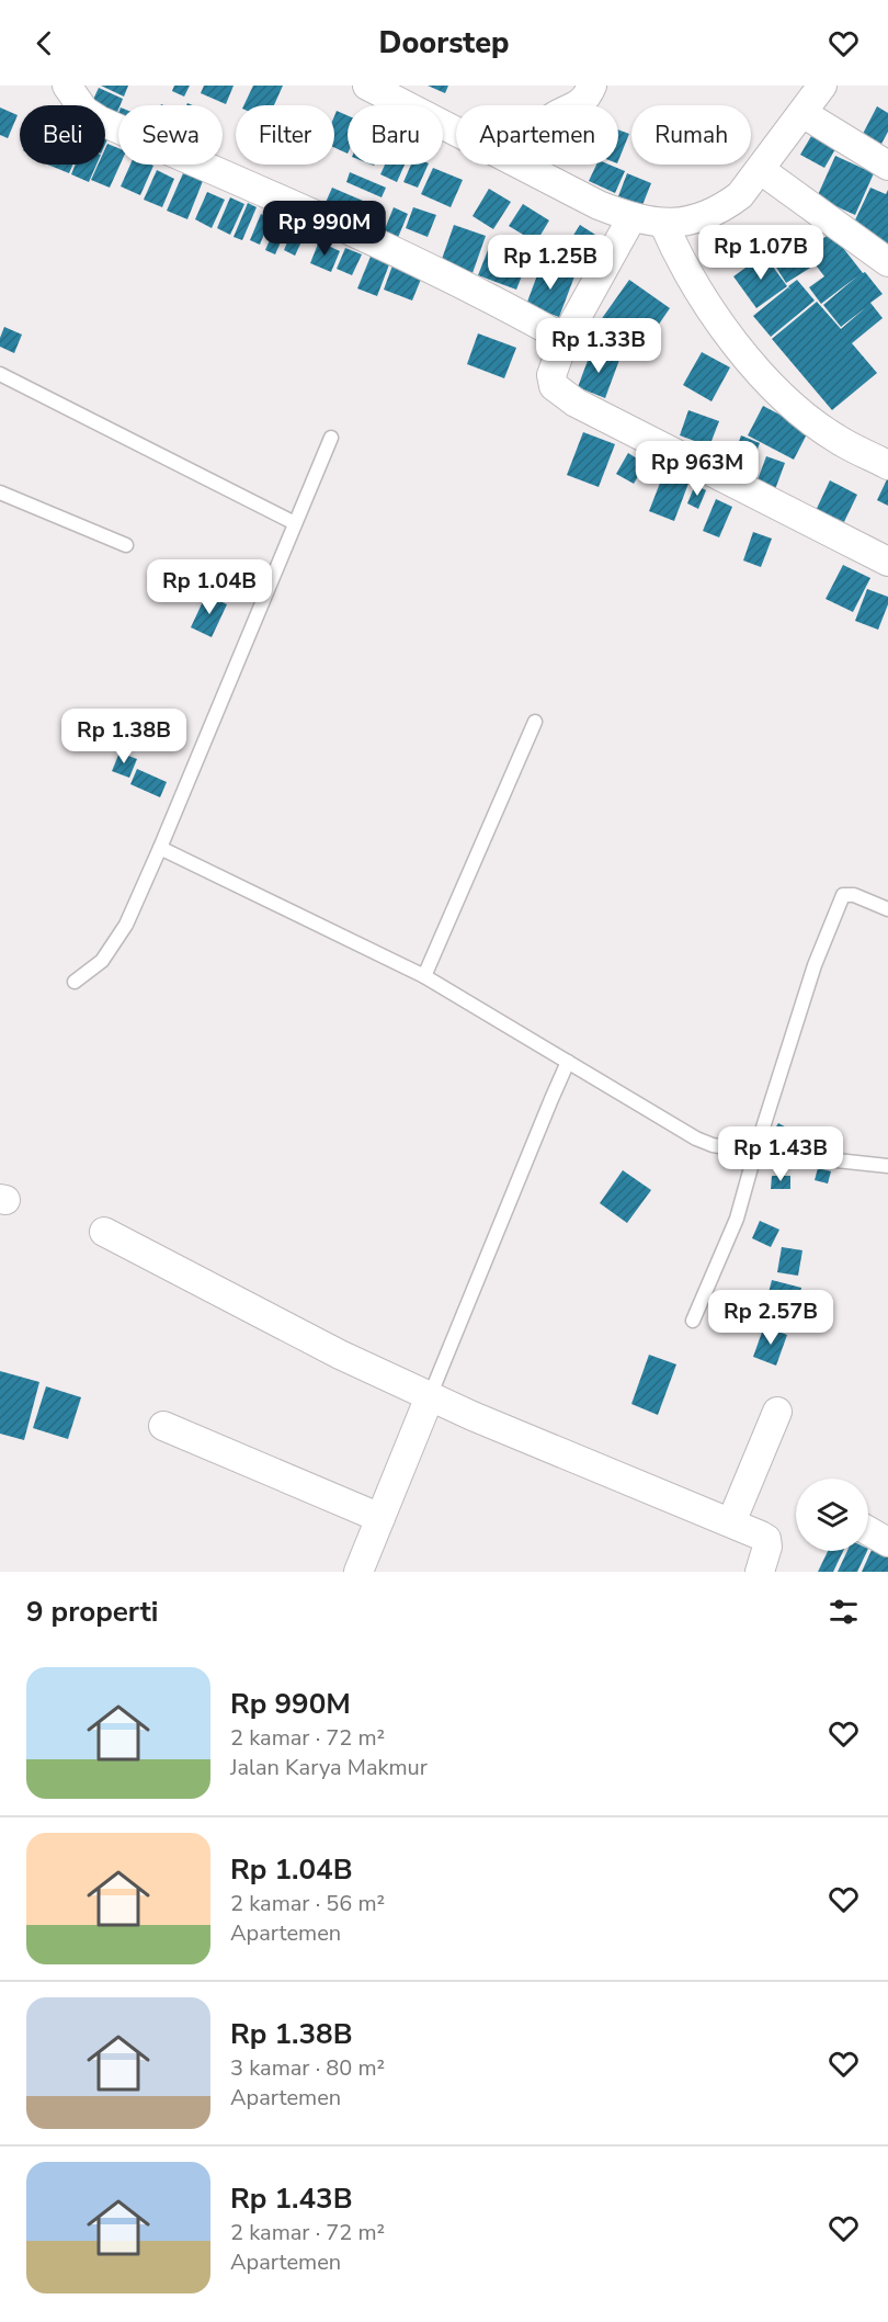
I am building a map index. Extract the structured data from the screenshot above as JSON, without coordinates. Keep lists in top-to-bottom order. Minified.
{"page":{"header":"Doorstep","chip":["Beli","Sewa","Filter","Baru","Apartemen","Rumah"],"price":["Rp 990M","Rp 1.07B","Rp 1.25B","Rp 1.33B","Rp 963M","Rp 1.04B","Rp 1.38B","Rp 1.43B","Rp 2.57B"],"heading":"9 properti","list":[{"name":"Rp 990M","note":"2 kamar · 72 m² · Jalan Karya Makmur"},{"name":"Rp 1.04B","note":"2 kamar · 56 m² · Apartemen"},{"name":"Rp 1.38B","note":"3 kamar · 80 m² · Apartemen"},{"name":"Rp 1.43B","note":"2 kamar · 72 m² · Apartemen"}]}}
